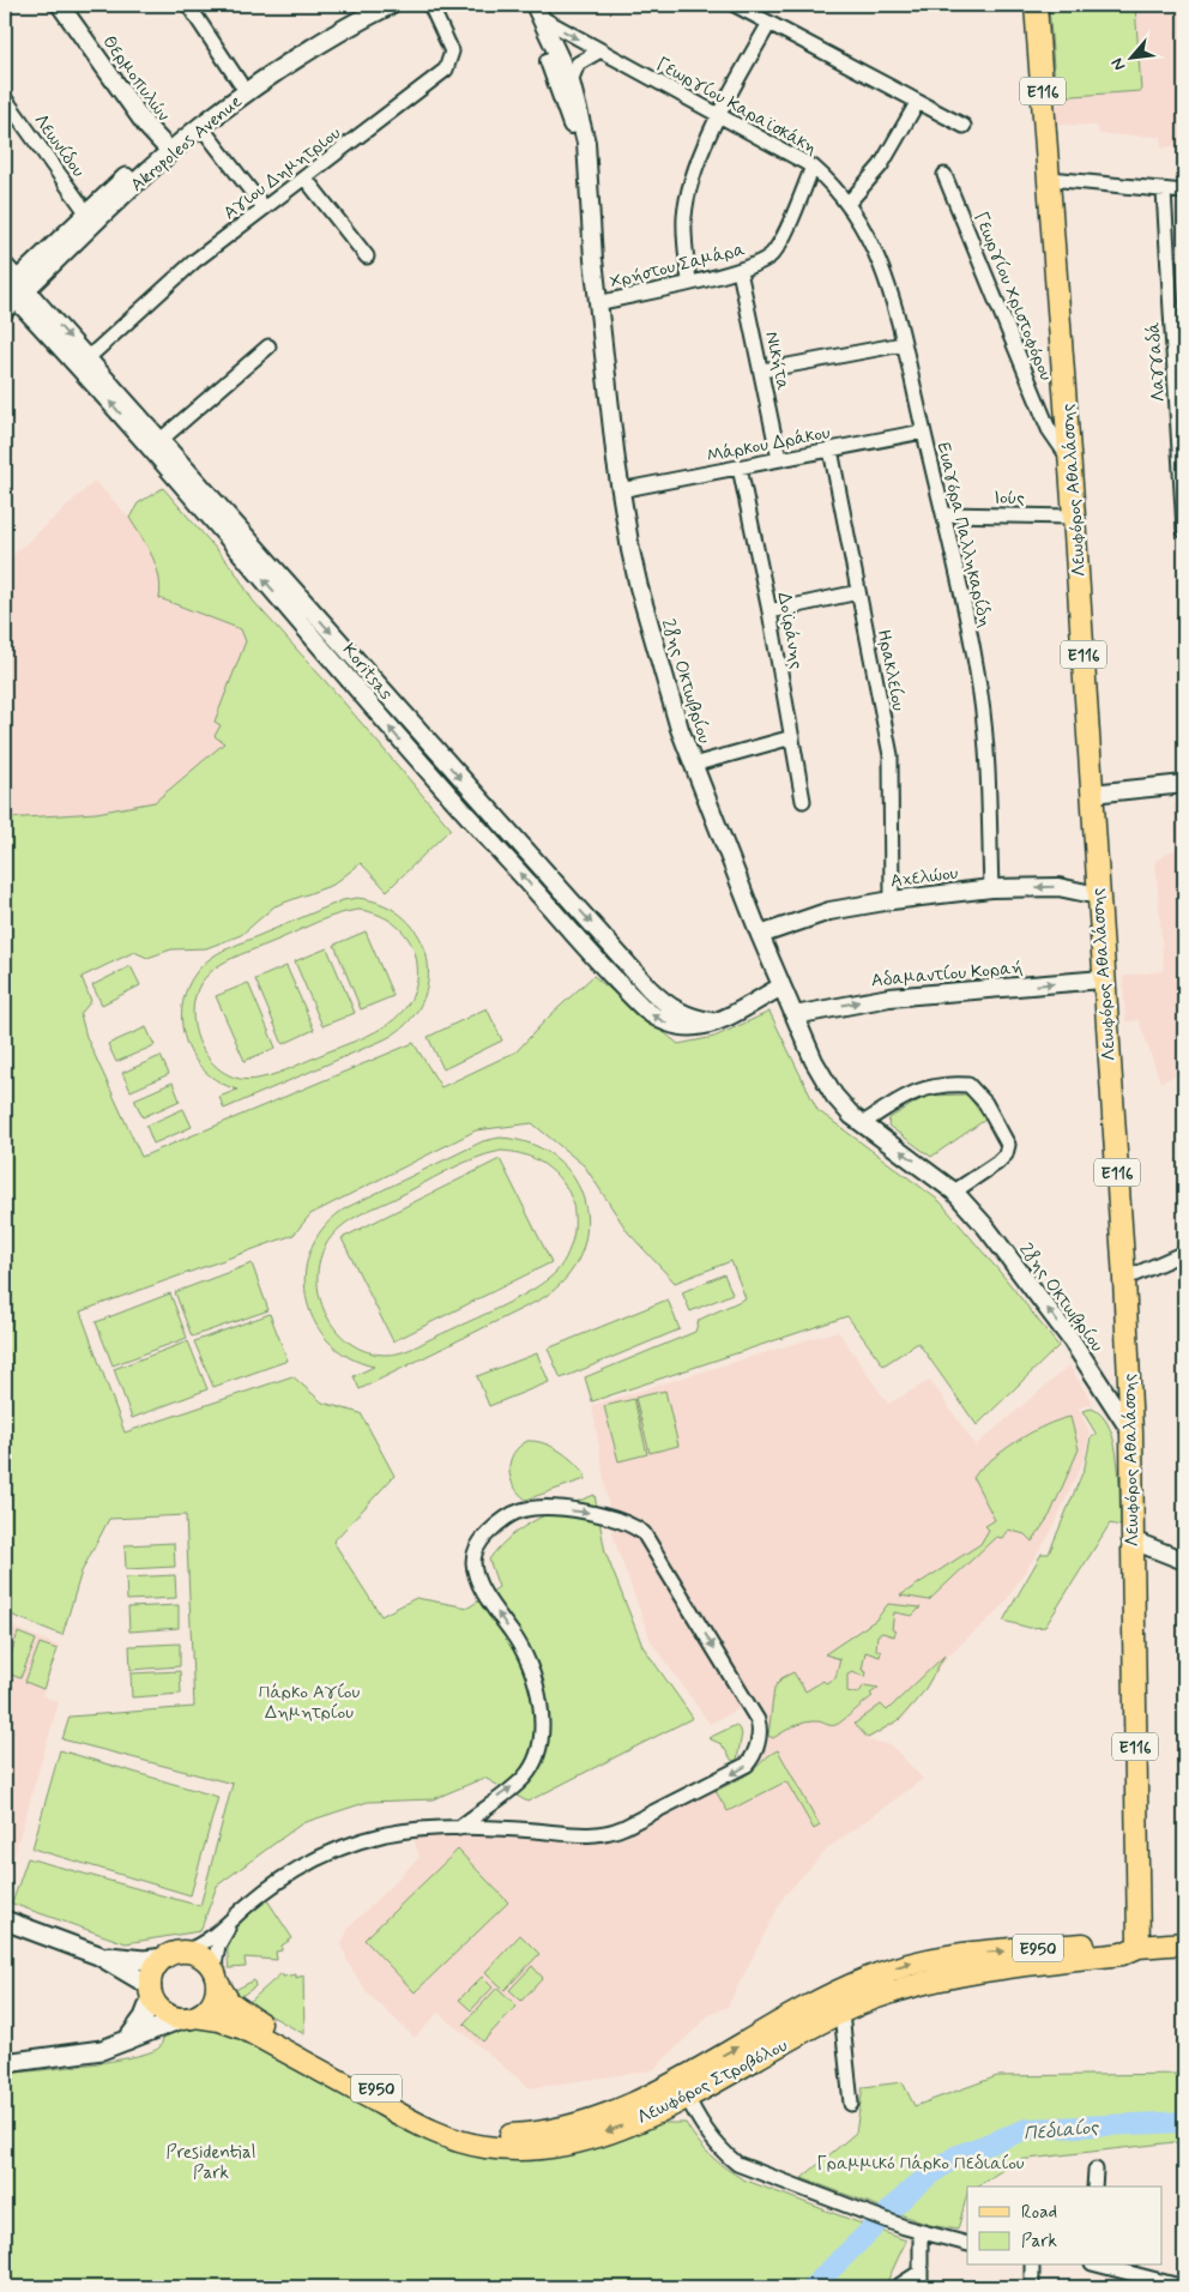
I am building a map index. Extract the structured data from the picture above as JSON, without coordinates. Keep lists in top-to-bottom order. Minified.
{"streets":{"main road":["E116","Akropoleos Avenue","Λεωφόρος Αθαλάσσης","E950","Λεωφόρος Στροβόλου"],"street":["Θερμοπυλών","Γεωργίου Καραϊσκάκη","Λεωνίδου","Αγιου Δημητριου","Χρήστου Σαμάρα","Γεωργίου Χριστοφόρου","Νικήτα","Λαγγαδά","Μάρκου Δράκου","Ιούς","Ευαγόρα Παλληκαρίδη","Δοϊράνης","Ηρακλείου","Koritsas","28ης Οκτωβρίου","Αχελώου","Αδαμαντίου Κοραή"]},"crossings":[["Θερμοπυλών","Akropoleos Avenue"],["Γεωργίου Καραϊσκάκη","Χρήστου Σαμάρα"],["Γεωργίου Καραϊσκάκη","Ευαγόρα Παλληκαρίδη"],["Γεωργίου Καραϊσκάκη","28ης Οκτωβρίου"],["Akropoleos Avenue","Λεωνίδου"],["Akropoleos Avenue","Koritsas"],["Αγιου Δημητριου","Koritsas"],["Χρήστου Σαμάρα","Νικήτα"],["Χρήστου Σαμάρα","28ης Οκτωβρίου"],["Γεωργίου Χριστοφόρου","Λεωφόρος Αθαλάσσης"],["Νικήτα","Μάρκου Δράκου"],["Μάρκου Δράκου","Ευαγόρα Παλληκαρίδη"],["Μάρκου Δράκου","Δοϊράνης"],["Μάρκου Δράκου","Ηρακλείου"],["Μάρκου Δράκου","28ης Οκτωβρίου"],["Λεωφόρος Αθαλάσσης","Ιούς"],["Λεωφόρος Αθαλάσσης","28ης Οκτωβρίου"],["Λεωφόρος Αθαλάσσης","Αχελώου"],["Λεωφόρος Αθαλάσσης","Αδαμαντίου Κοραή"],["Λεωφόρος Αθαλάσσης","Λεωφόρος Στροβόλου"],["Ιούς","Ευαγόρα Παλληκαρίδη"],["Ευαγόρα Παλληκαρίδη","Αχελώου"],["Ηρακλείου","Αχελώου"],["Koritsas","28ης Οκτωβρίου"],["28ης Οκτωβρίου","Αχελώου"],["28ης Οκτωβρίου","Αδαμαντίου Κοραή"]],"one_way":["Αδαμαντίου Κοραή"],"water":["Πεδιαίος"],"parks":["Πάρκο Αγίου Δημητρίου","Presidential Park","Γραμμικό Πάρκο Πεδιαίου"],"legend":["Road","Park"],"north":"bottom left"}
